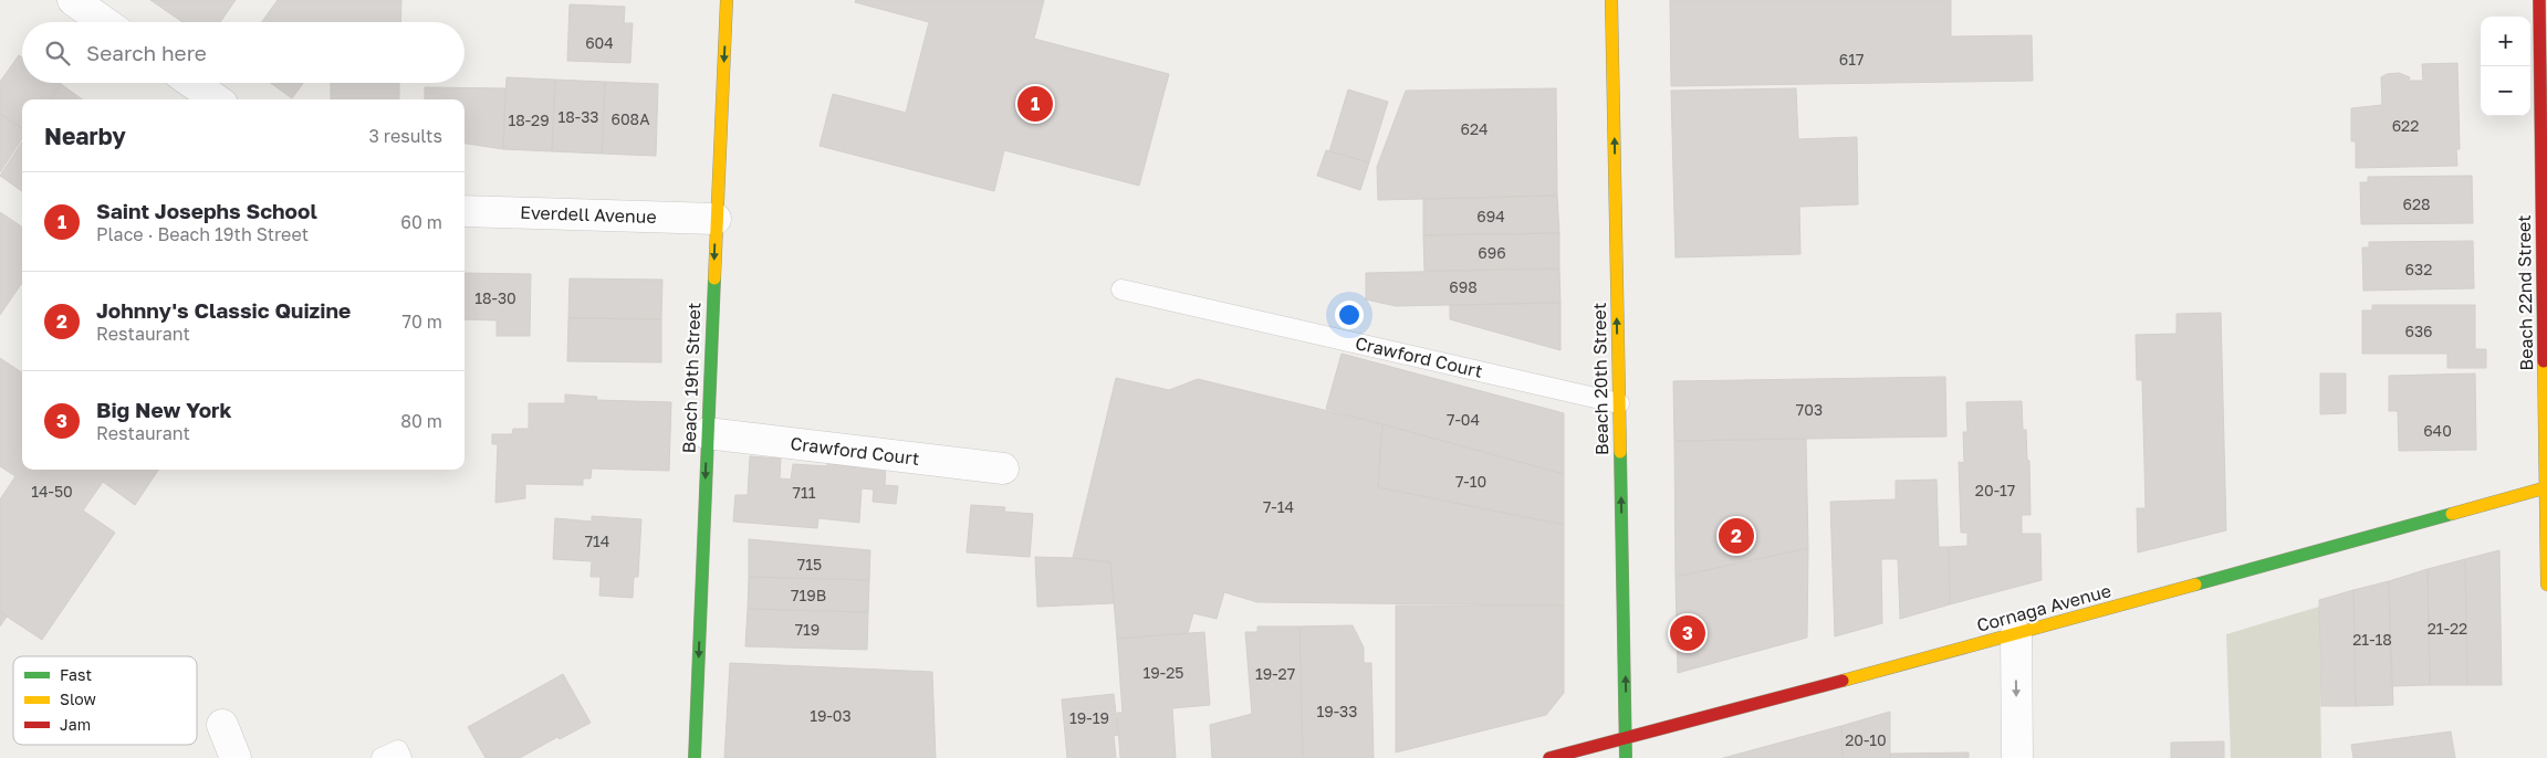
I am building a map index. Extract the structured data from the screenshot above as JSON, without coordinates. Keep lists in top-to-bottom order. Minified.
{"streets":{"street":["Everdell Avenue","Beach 22nd Street","Crawford Court","Beach 19th Street","Beach 20th Street","Cornaga Avenue"]},"crossings":[["Everdell Avenue","Beach 19th Street"],["Beach 22nd Street","Cornaga Avenue"],["Crawford Court","Beach 19th Street"],["Crawford Court","Beach 20th Street"],["Beach 20th Street","Cornaga Avenue"]],"one_way":["Beach 19th Street","Beach 20th Street"],"house_numbers":["604","617","18-33","608A","18-29","622","624","628","694","696","632","698","18-30","636","703","7-04","640","7-10","20-17","14-50","711","7-14","714","715","719B","21-22","719","21-18","19-25","19-27","19-33","19-03","19-19","20-10"],"legend":["Fast","Slow","Jam"],"page":{"map_buttons":["+","−"],"search":"Search here","pins":["1","2","3"],"heading":["Nearby","3 results"],"list":[{"mark":"1","name":"Saint Josephs School","note":"Place · Beach 19th Street","value":"60 m"},{"mark":"2","name":"Johnny's Classic Quizine","note":"Restaurant","value":"70 m"},{"mark":"3","name":"Big New York","note":"Restaurant","value":"80 m"}]}}
